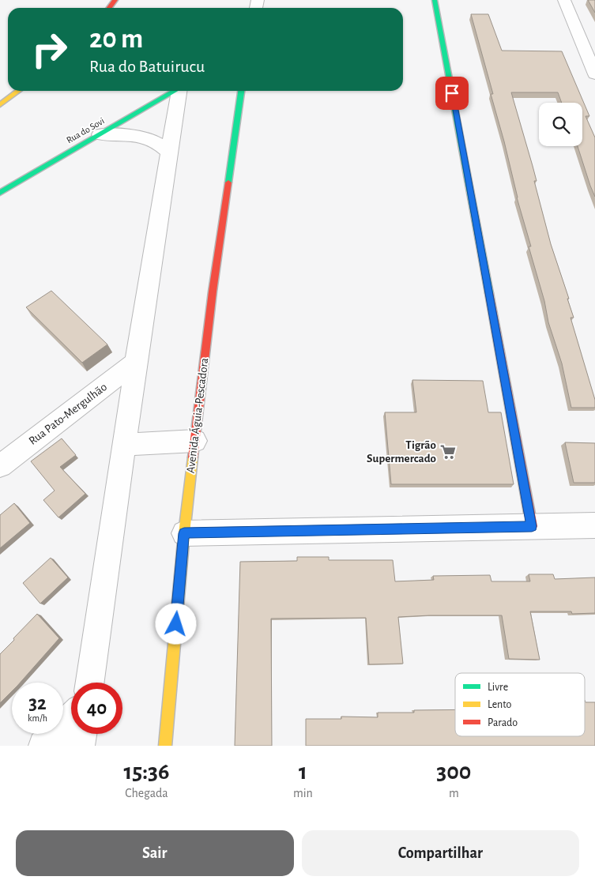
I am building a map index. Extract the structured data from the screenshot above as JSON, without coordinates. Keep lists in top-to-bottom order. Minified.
{"streets":{"street":["Rua do Sovi","Rua Pato-Mergulhão","Avenida Águia-Pescadora"]},"places":{"supermarket":["Tigrão Supermercado"]},"legend":["Livre","Lento","Parado"],"page":{"turn":["20 m","Rua do Batuirucu"],"speed":"32 km/h","limit":"40","eta":["15:36","Chegada","1","min","300","m"],"buttons":["Sair","Compartilhar"]}}
